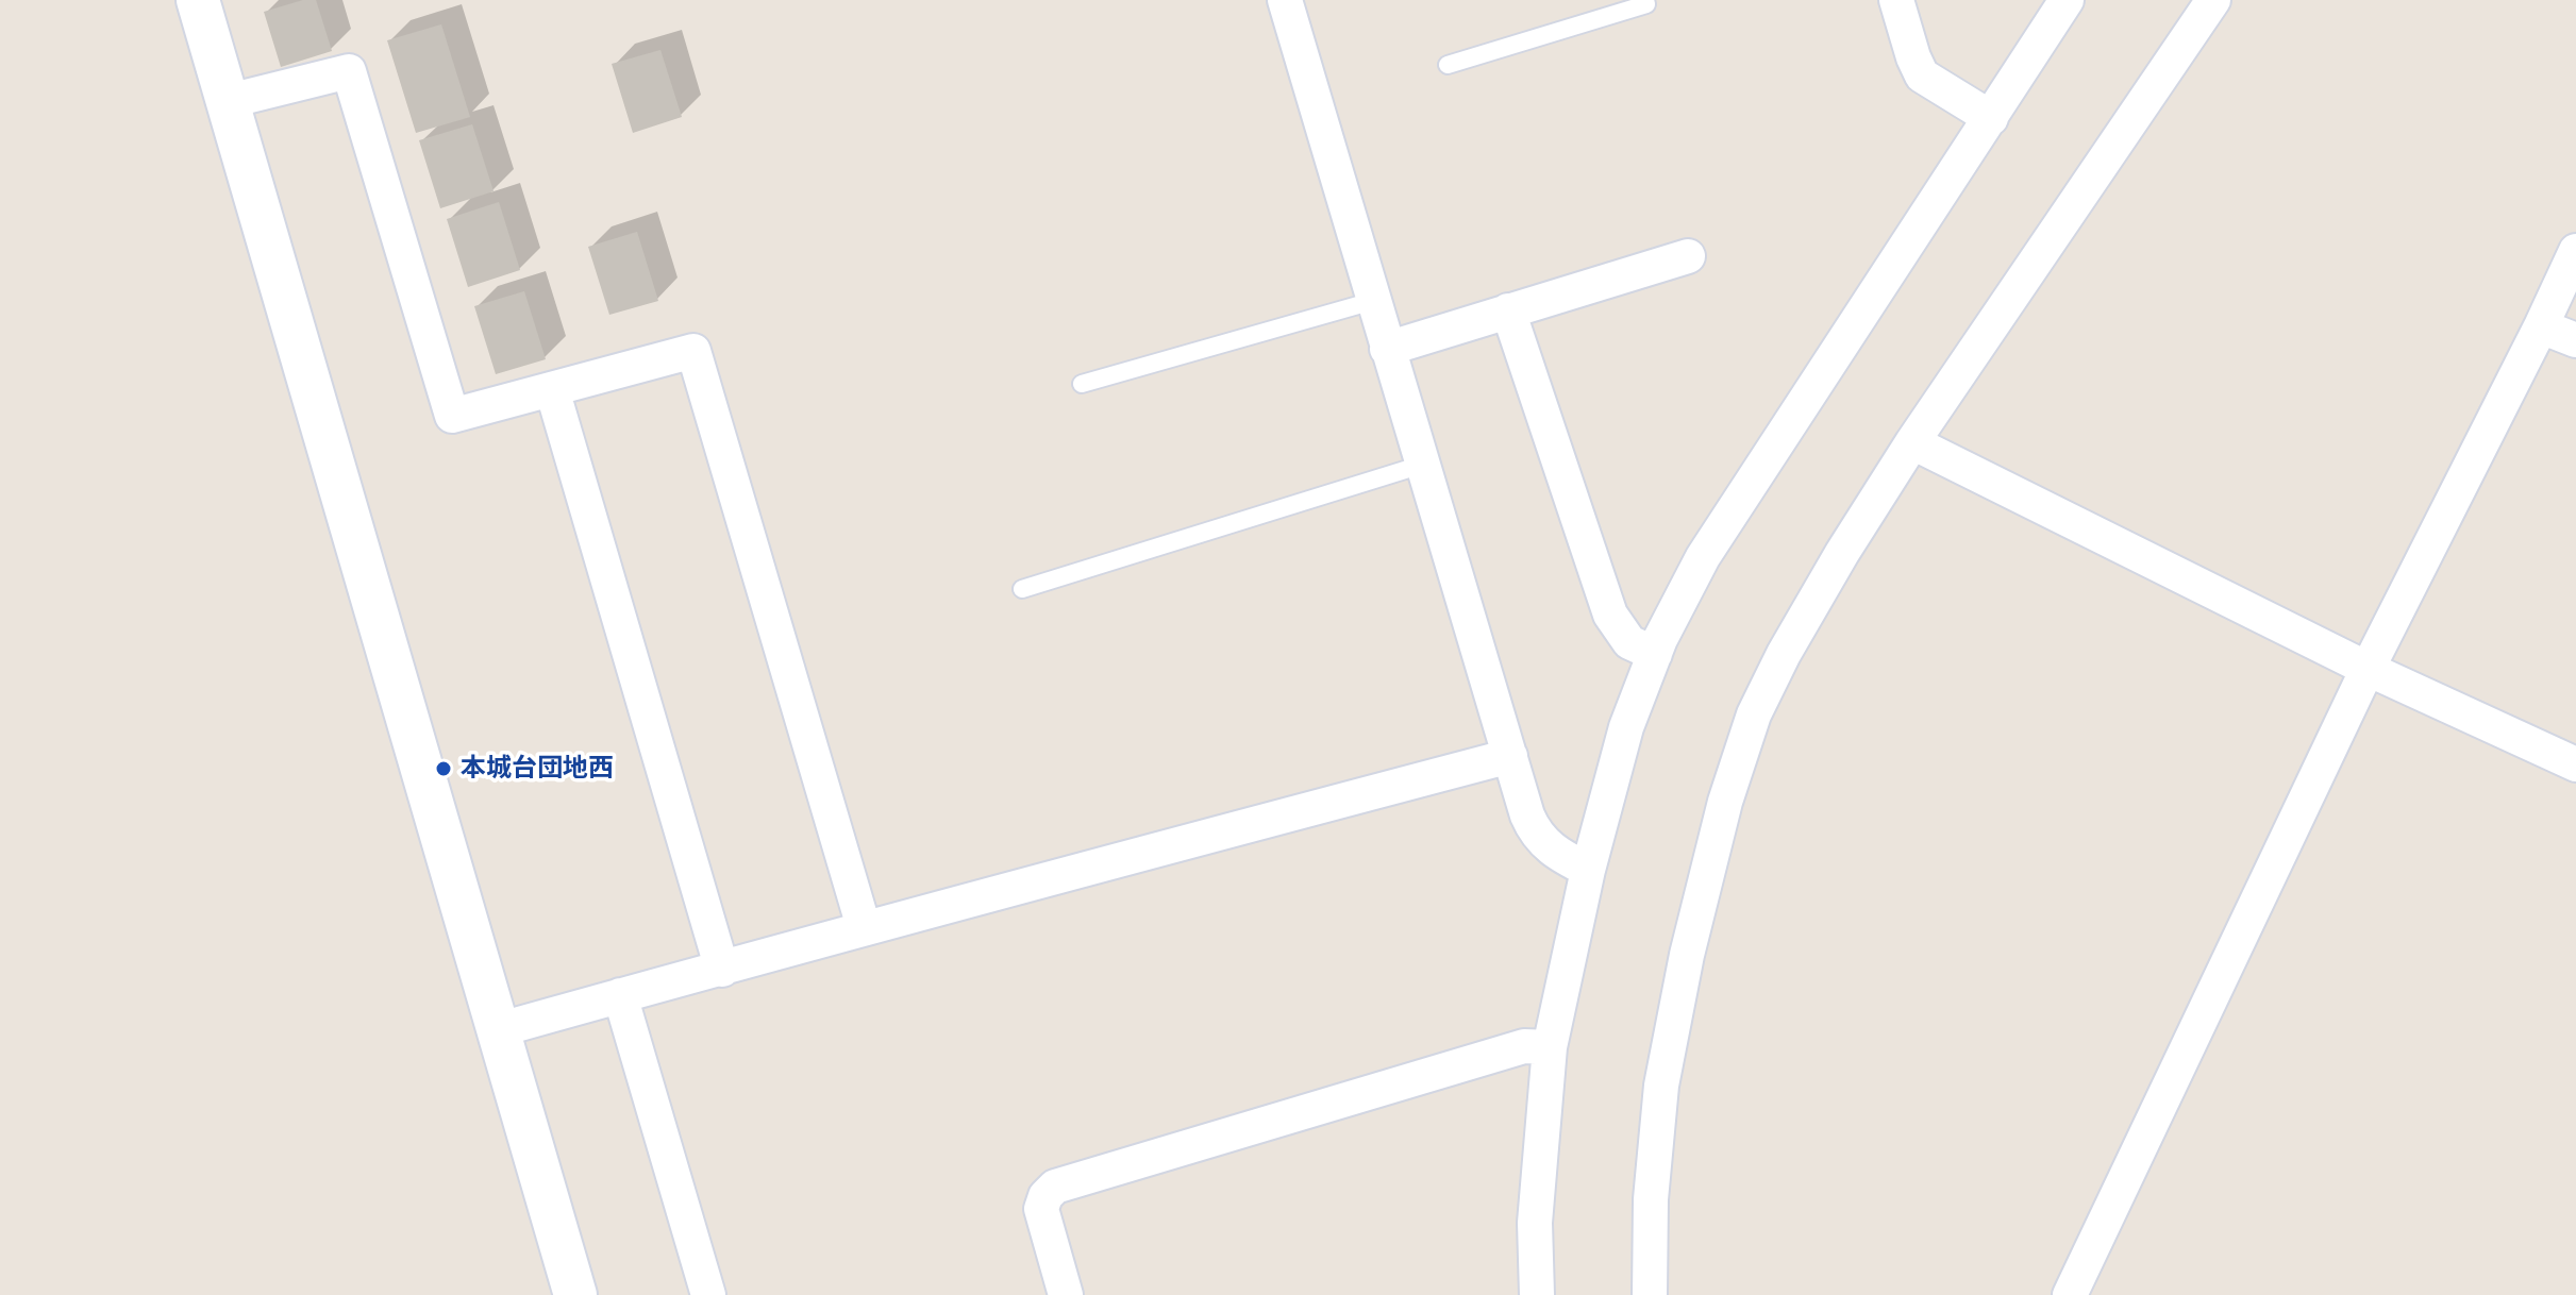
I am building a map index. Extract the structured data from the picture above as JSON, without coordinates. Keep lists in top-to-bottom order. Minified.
{"places":["本城台団地西"]}
